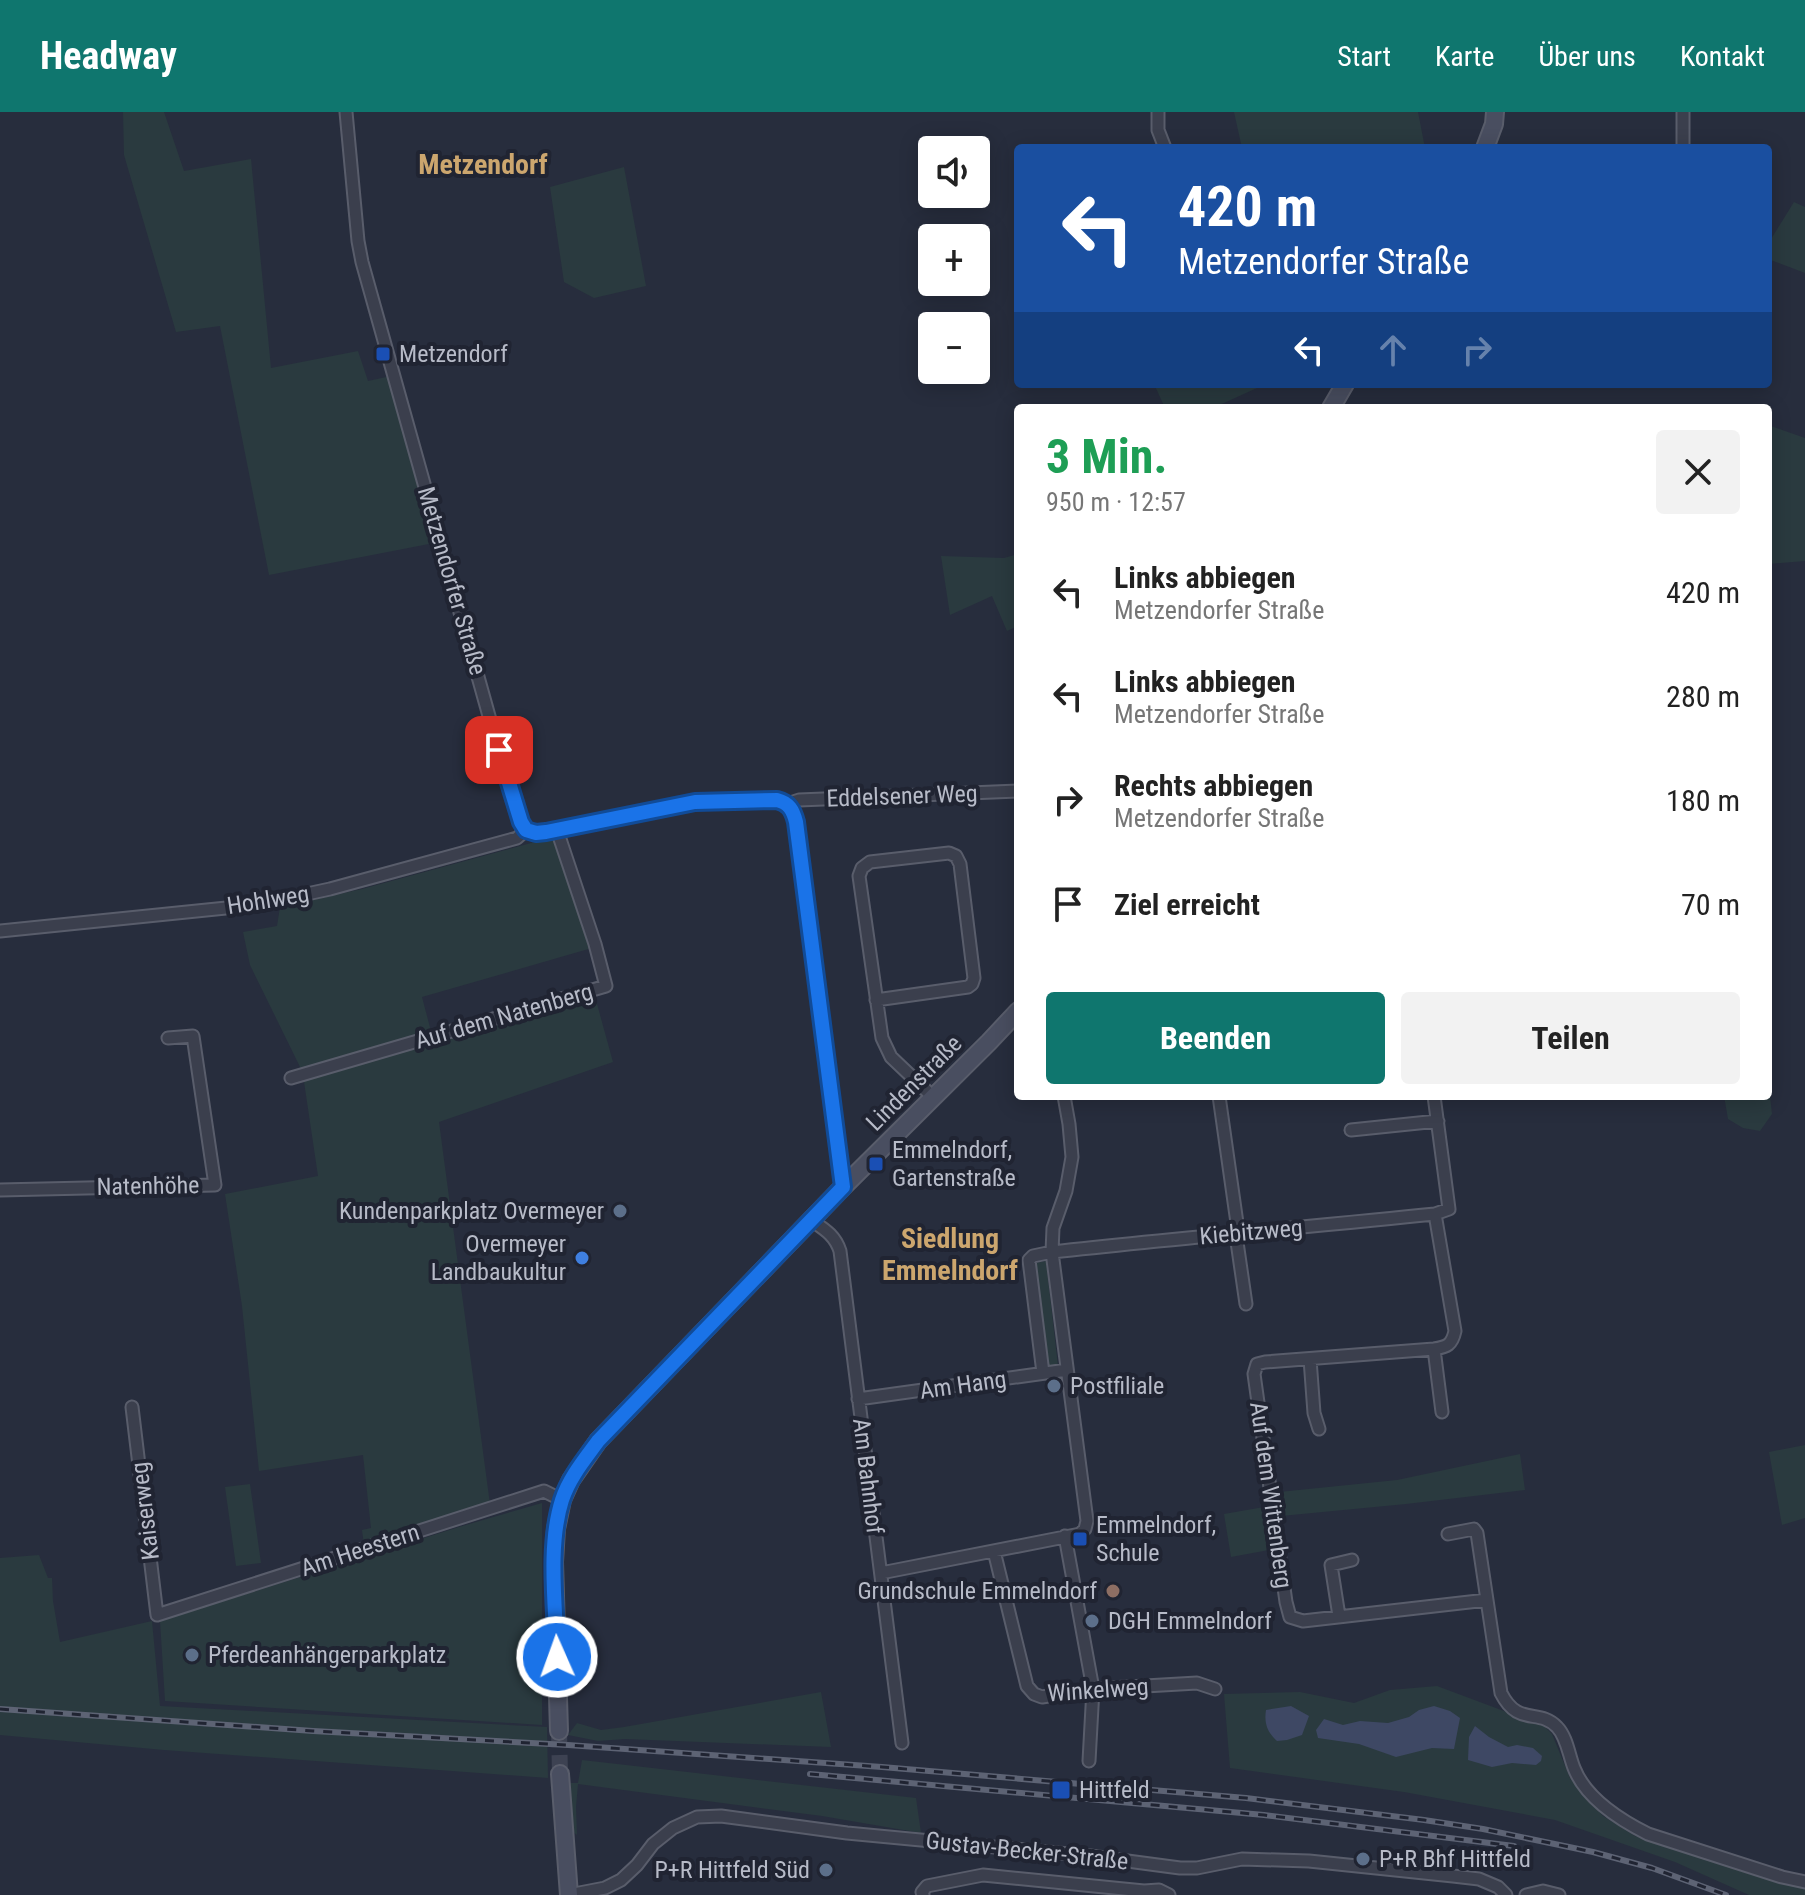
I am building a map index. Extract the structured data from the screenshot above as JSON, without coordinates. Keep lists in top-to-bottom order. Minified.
{"streets":{"street":["Metzendorfer Straße","Eddelsener Weg","Hohlweg","Auf dem Natenberg","Lindenstraße","Natenhöhe","Kiebitzweg","Am Hang","Am Bahnhof","Auf dem Wittenberg","Kaiserweg","Am Heestern","Winkelweg","Gustav-Becker-Straße"]},"crossings":[["Metzendorfer Straße","Hohlweg"],["Lindenstraße","Am Bahnhof"],["Lindenstraße","Am Heestern"],["Am Hang","Am Bahnhof"],["Kaiserweg","Am Heestern"]],"districts":["Metzendorf","Siedlung Emmelndorf"],"places":{"transit":["Metzendorf","Emmelndorf, Gartenstraße","Emmelndorf, Schule","Hittfeld"],"other":["Kundenparkplatz Overmeyer","Overmeyer Landbaukultur","Postfiliale","Grundschule Emmelndorf","DGH Emmelndorf","Pferdeanhängerparkplatz","P+R Bhf Hittfeld","P+R Hittfeld Süd"]},"page":{"header":"Headway","nav":["Start","Karte","Über uns","Kontakt"],"map_buttons":["+","−"],"turn":["420 m","Metzendorfer Straße"],"heading":["3 Min.","950 m · 12:57"],"list":[{"name":"Links abbiegen","note":"Metzendorfer Straße","value":"420 m"},{"name":"Links abbiegen","note":"Metzendorfer Straße","value":"280 m"},{"name":"Rechts abbiegen","note":"Metzendorfer Straße","value":"180 m"},{"name":"Ziel erreicht","value":"70 m"}],"buttons":["Beenden","Teilen"]}}
